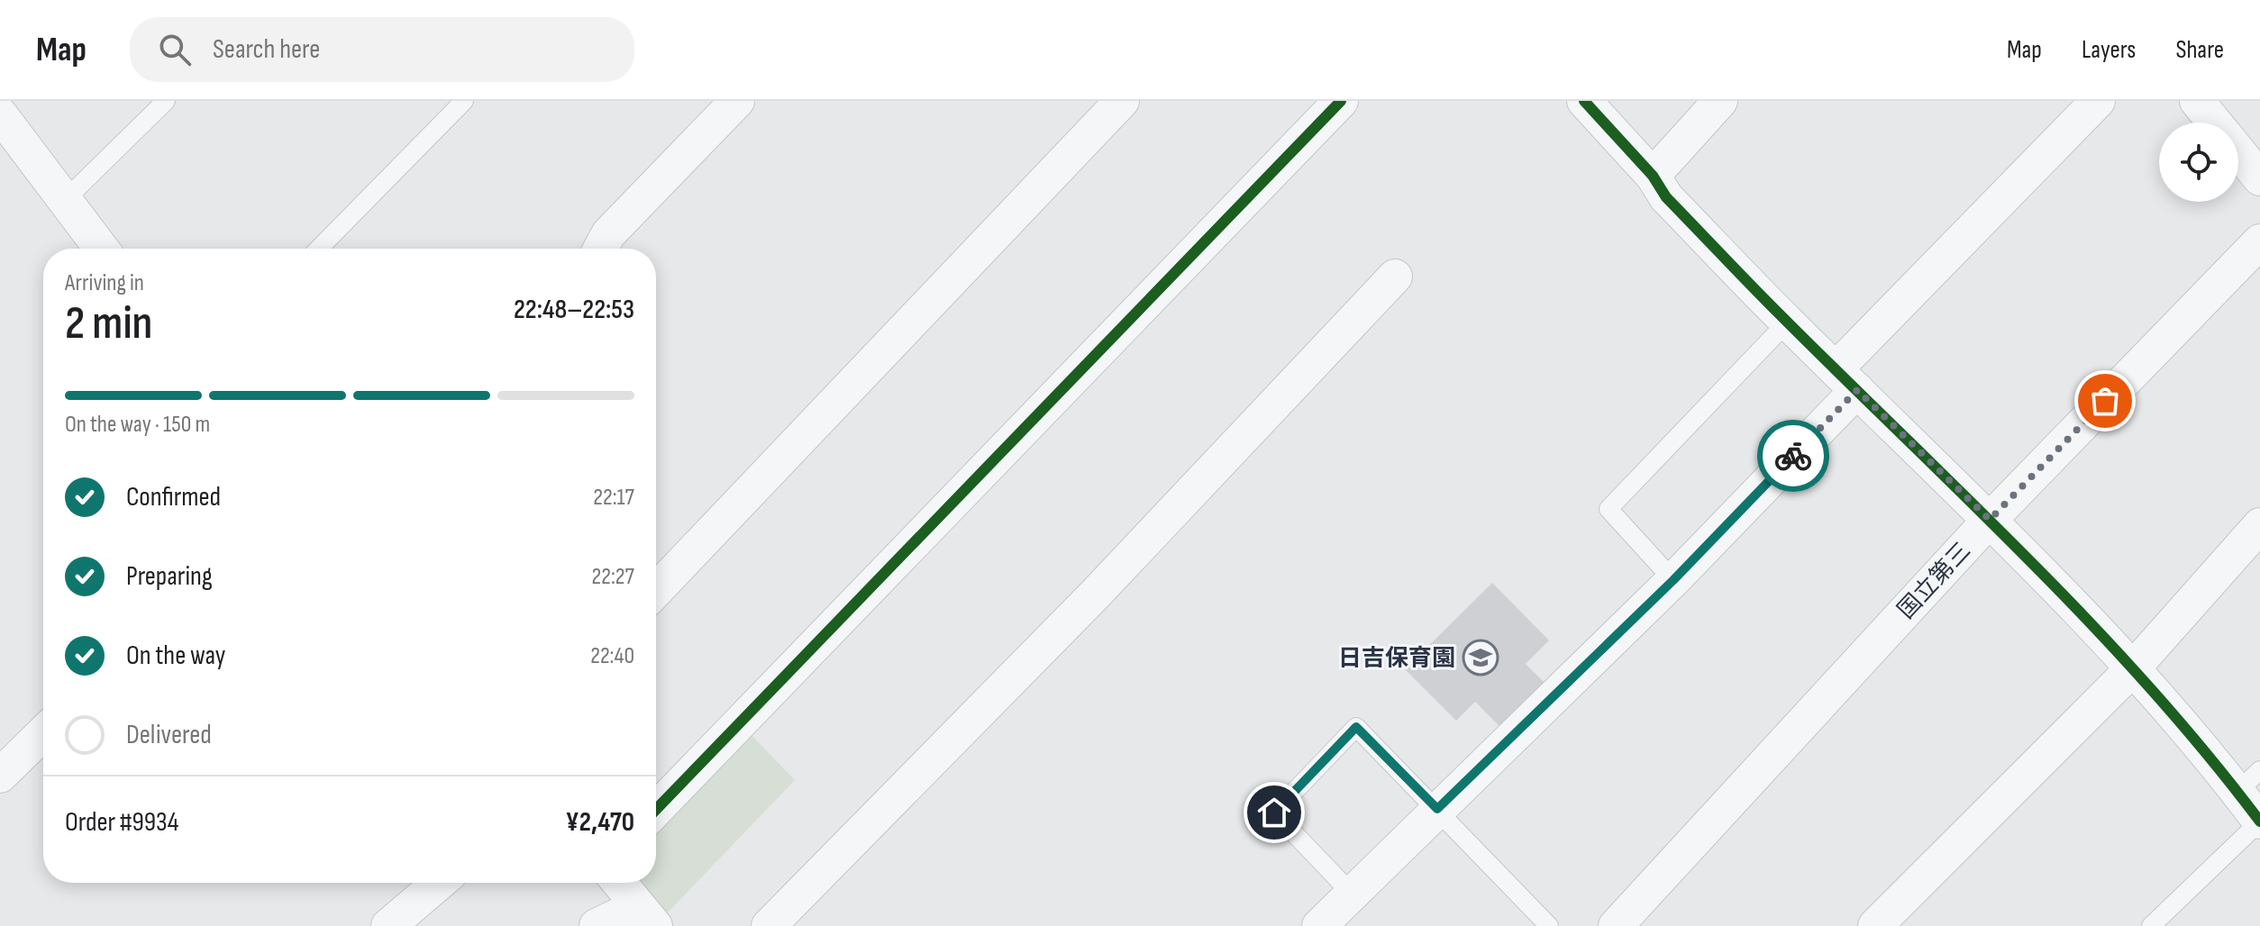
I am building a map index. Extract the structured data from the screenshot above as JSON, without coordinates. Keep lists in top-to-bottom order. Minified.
{"streets":{"street":["国立第三"]},"places":{"school or university":["日吉保育園"]},"page":{"header":"Map","search":"Search here","nav":["Map","Layers","Share"],"heading":["2 min","Arriving in","22:48–22:53"],"panel":["Order #9934","¥2,470"],"bar":"On the way · 150 m","list":[["Confirmed","22:17"],["Preparing","22:27"],["On the way","22:40"],"Delivered"]}}
